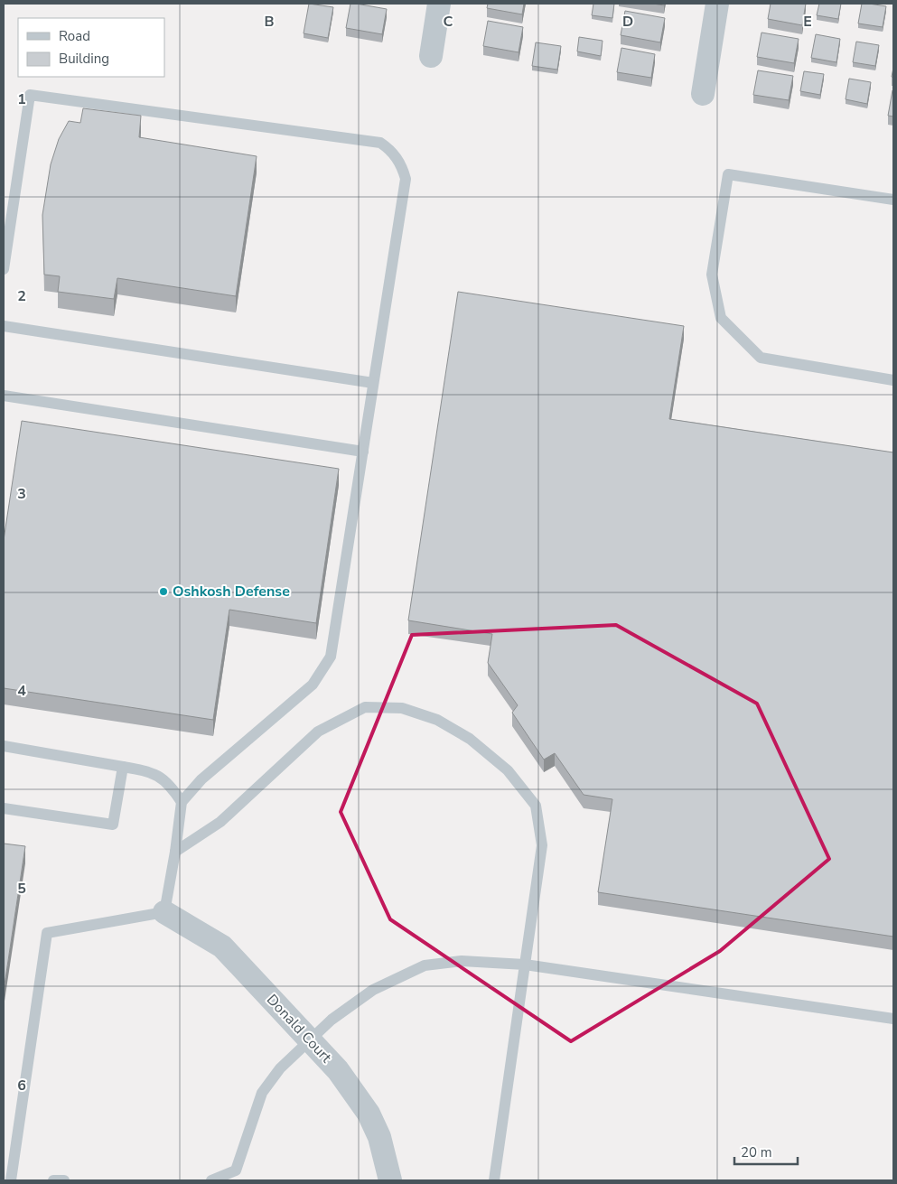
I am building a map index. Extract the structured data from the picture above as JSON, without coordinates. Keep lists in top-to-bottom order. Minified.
{"streets":{"street":["Donald Court"]},"places":["Oshkosh Defense"],"legend":["Road","Building"],"scale_bar":"20 m","grid":{"columns":["B","C","D","E"],"rows":["1","2","3","4","5","6"]}}
